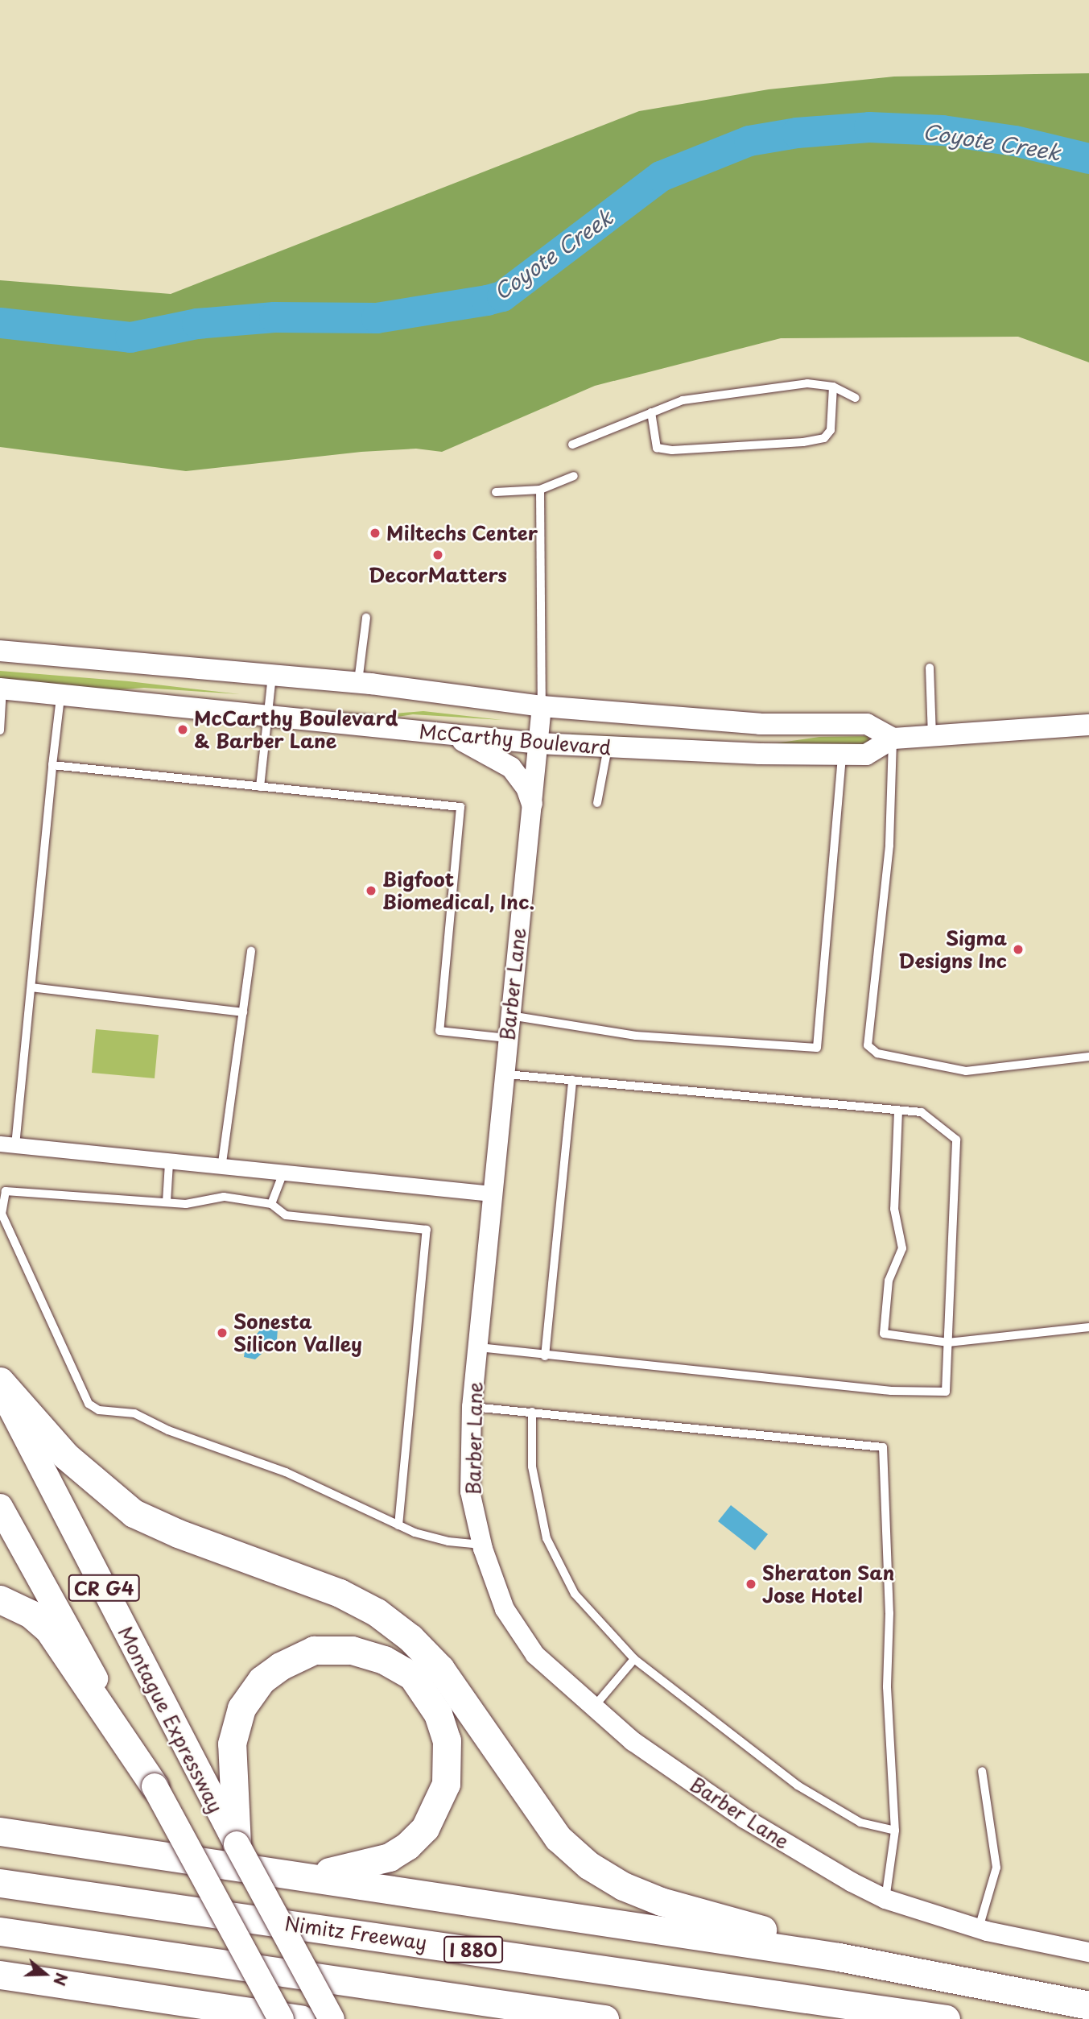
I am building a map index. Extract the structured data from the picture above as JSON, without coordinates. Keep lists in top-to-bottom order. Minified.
{"streets":{"highway":["CR G4","Montague Expressway","Nimitz Freeway","I 880"],"main road":["McCarthy Boulevard"],"street":["Barber Lane"]},"crossings":[["McCarthy Boulevard","Barber Lane"]],"water":["Coyote Creek"],"places":["Miltechs Center","DecorMatters","McCarthy Boulevard & Barber Lane","Bigfoot Biomedical, Inc.","Sigma Designs Inc","Sonesta Silicon Valley","Sheraton San Jose Hotel"],"north":"right"}
